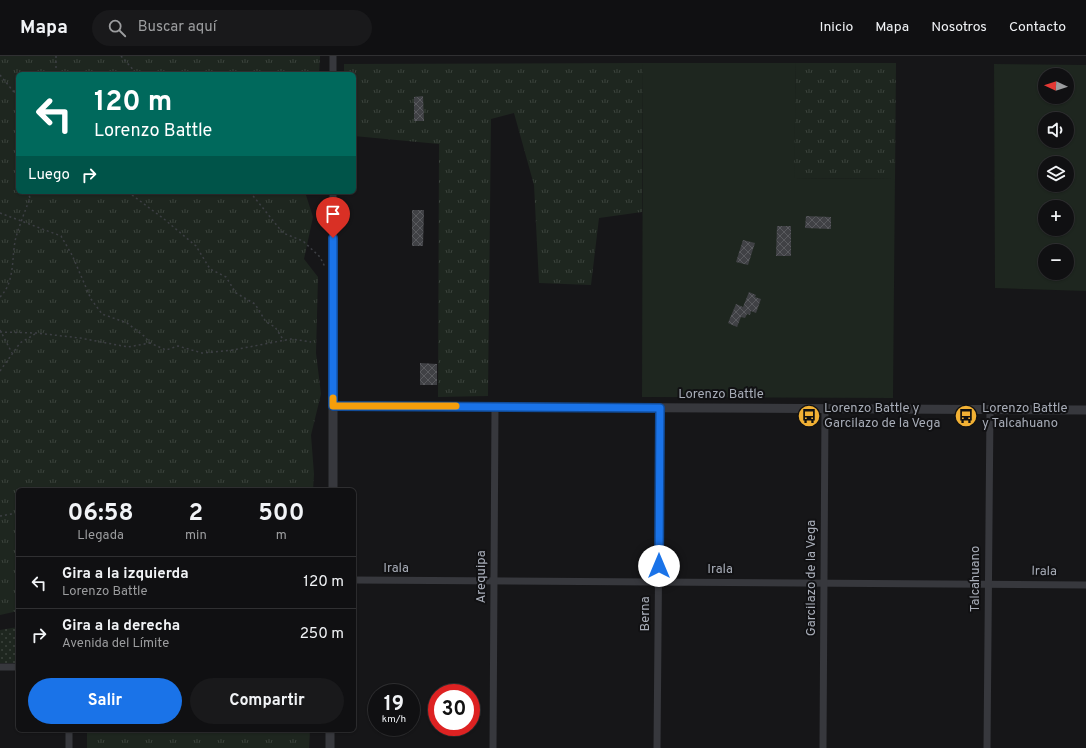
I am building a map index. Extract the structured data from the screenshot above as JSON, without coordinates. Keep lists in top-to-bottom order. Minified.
{"streets":{"street":["Lorenzo Battle","Irala","Arequipa","Garcilazo de la Vega","Talcahuano","Berna"]},"crossings":[["Lorenzo Battle","Arequipa"],["Lorenzo Battle","Garcilazo de la Vega"],["Lorenzo Battle","Talcahuano"],["Lorenzo Battle","Berna"],["Irala","Arequipa"],["Irala","Garcilazo de la Vega"],["Irala","Talcahuano"],["Irala","Berna"]],"places":{"bus stop":["Lorenzo Battle y Garcilazo de la Vega","Lorenzo Battle y Talcahuano"]},"north":"left","page":{"header":"Mapa","search":"Buscar aquí","nav":["Inicio","Mapa","Nosotros","Contacto"],"map_buttons":["+","−"],"turn":["120 m","Lorenzo Battle"],"then":"Luego","eta":["06:58","Llegada","2","min","500","m"],"list":[{"name":"Gira a la izquierda","note":"Lorenzo Battle","value":"120 m"},{"name":"Gira a la derecha","note":"Avenida del Límite","value":"250 m"}],"buttons":["Salir","Compartir"],"speed":"19 km/h","limit":"30"}}
